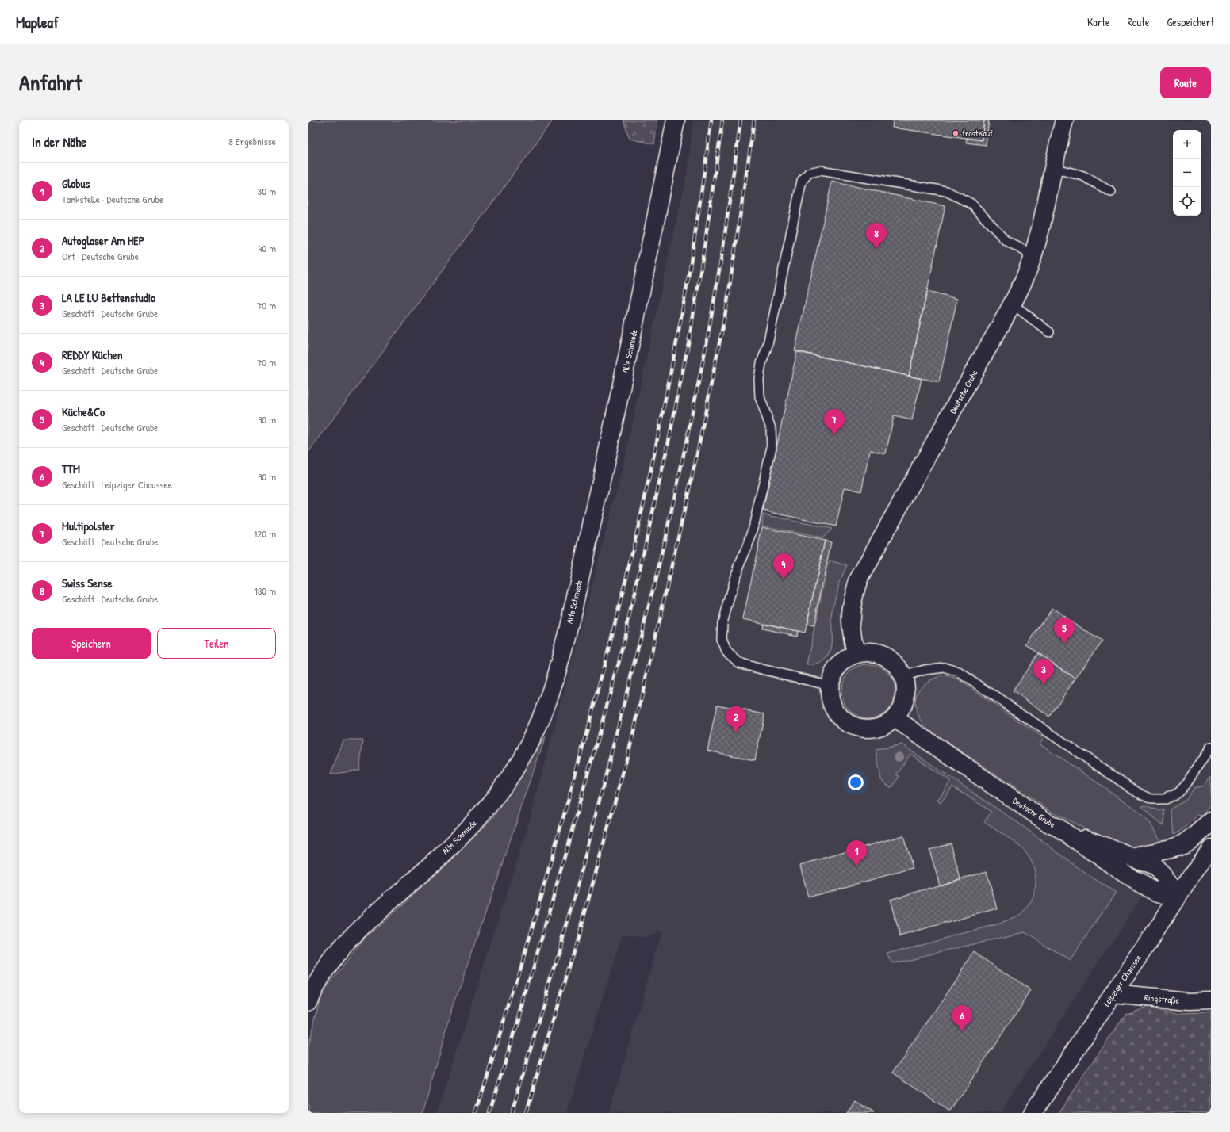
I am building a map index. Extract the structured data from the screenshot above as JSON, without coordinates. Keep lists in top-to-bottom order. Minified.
{"streets":{"street":["Alte Schmiede","Deutsche Grube","Leipziger Chaussee","Ringstraße"]},"crossings":[["Deutsche Grube","Leipziger Chaussee"],["Leipziger Chaussee","Ringstraße"]],"places":["frostKauf"],"page":{"header":"Mapleaf","nav":["Karte","Route","Gespeichert"],"title":"Anfahrt","buttons":["Route",["Speichern","Teilen"]],"heading":["In der Nähe","8 Ergebnisse"],"map_buttons":["+","−"],"list":[{"mark":"1","name":"Globus","note":"Tankstelle · Deutsche Grube","value":"30 m"},{"mark":"2","name":"Autoglaser Am HEP","note":"Ort · Deutsche Grube","value":"40 m"},{"mark":"3","name":"LA LE LU Bettenstudio","note":"Geschäft · Deutsche Grube","value":"70 m"},{"mark":"4","name":"REDDY Küchen","note":"Geschäft · Deutsche Grube","value":"70 m"},{"mark":"5","name":"Küche&Co","note":"Geschäft · Deutsche Grube","value":"90 m"},{"mark":"6","name":"TTM","note":"Geschäft · Leipziger Chaussee","value":"90 m"},{"mark":"7","name":"Multipolster","note":"Geschäft · Deutsche Grube","value":"120 m"},{"mark":"8","name":"Swiss Sense","note":"Geschäft · Deutsche Grube","value":"180 m"}],"pins":["8","7","4","5","3","2","1","6"]}}
